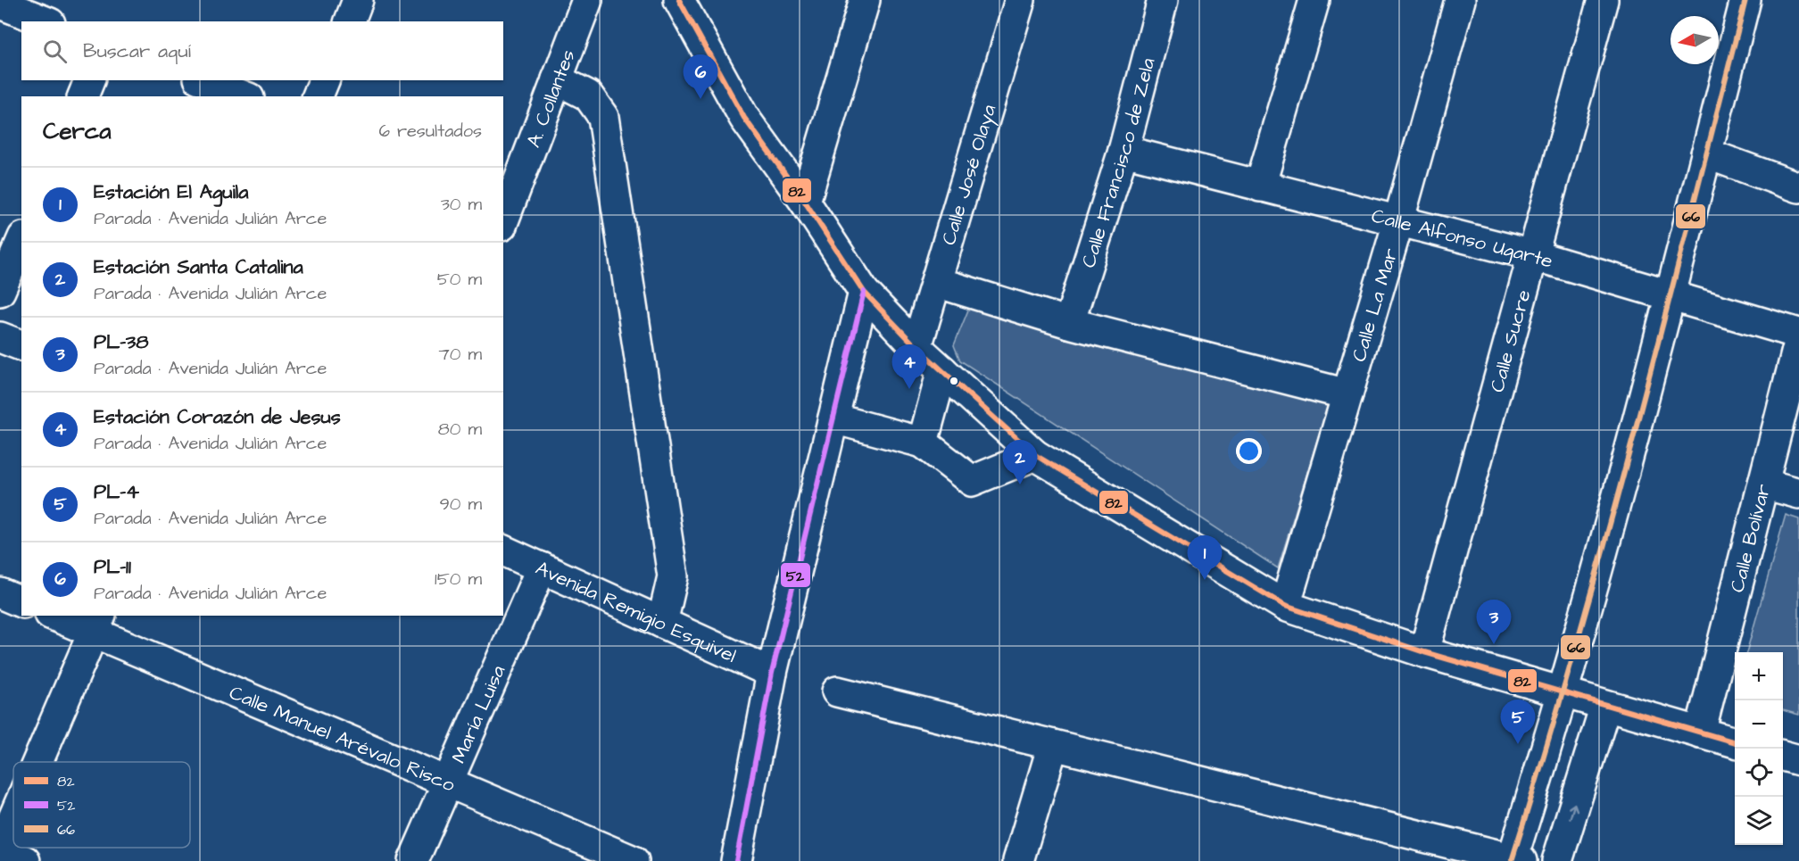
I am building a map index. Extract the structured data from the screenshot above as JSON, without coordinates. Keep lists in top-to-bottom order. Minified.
{"streets":{"street":["A. Collantes","Calle Francisco de Zela","Calle José Olaya","Calle Alfonso Ugarte","Calle La Mar","Calle Sucre","Calle Bolívar","Avenida Remigio Esquivel","María Luisa","Calle Manuel Arévalo Risco"]},"crossings":[["Calle Francisco de Zela","Calle Alfonso Ugarte"],["Calle Alfonso Ugarte","Calle La Mar"],["Calle Alfonso Ugarte","Calle Sucre"],["Avenida Remigio Esquivel","María Luisa"],["María Luisa","Calle Manuel Arévalo Risco"]],"lines":["transit line 82","transit line 66","transit line 52"],"legend":["82","52","66"],"north":"left","page":{"search":"Buscar aquí","pins":["6","4","2","1","3","5"],"heading":["Cerca","6 resultados"],"list":[{"mark":"1","name":"Estación El Aguila","note":"Parada · Avenida Julián Arce","value":"30 m"},{"mark":"2","name":"Estación Santa Catalina","note":"Parada · Avenida Julián Arce","value":"50 m"},{"mark":"3","name":"PL-38","note":"Parada · Avenida Julián Arce","value":"70 m"},{"mark":"4","name":"Estación Corazón de Jesus","note":"Parada · Avenida Julián Arce","value":"80 m"},{"mark":"5","name":"PL-4","note":"Parada · Avenida Julián Arce","value":"90 m"},{"mark":"6","name":"PL-11","note":"Parada · Avenida Julián Arce","value":"150 m"}],"map_buttons":["+","−"]}}
